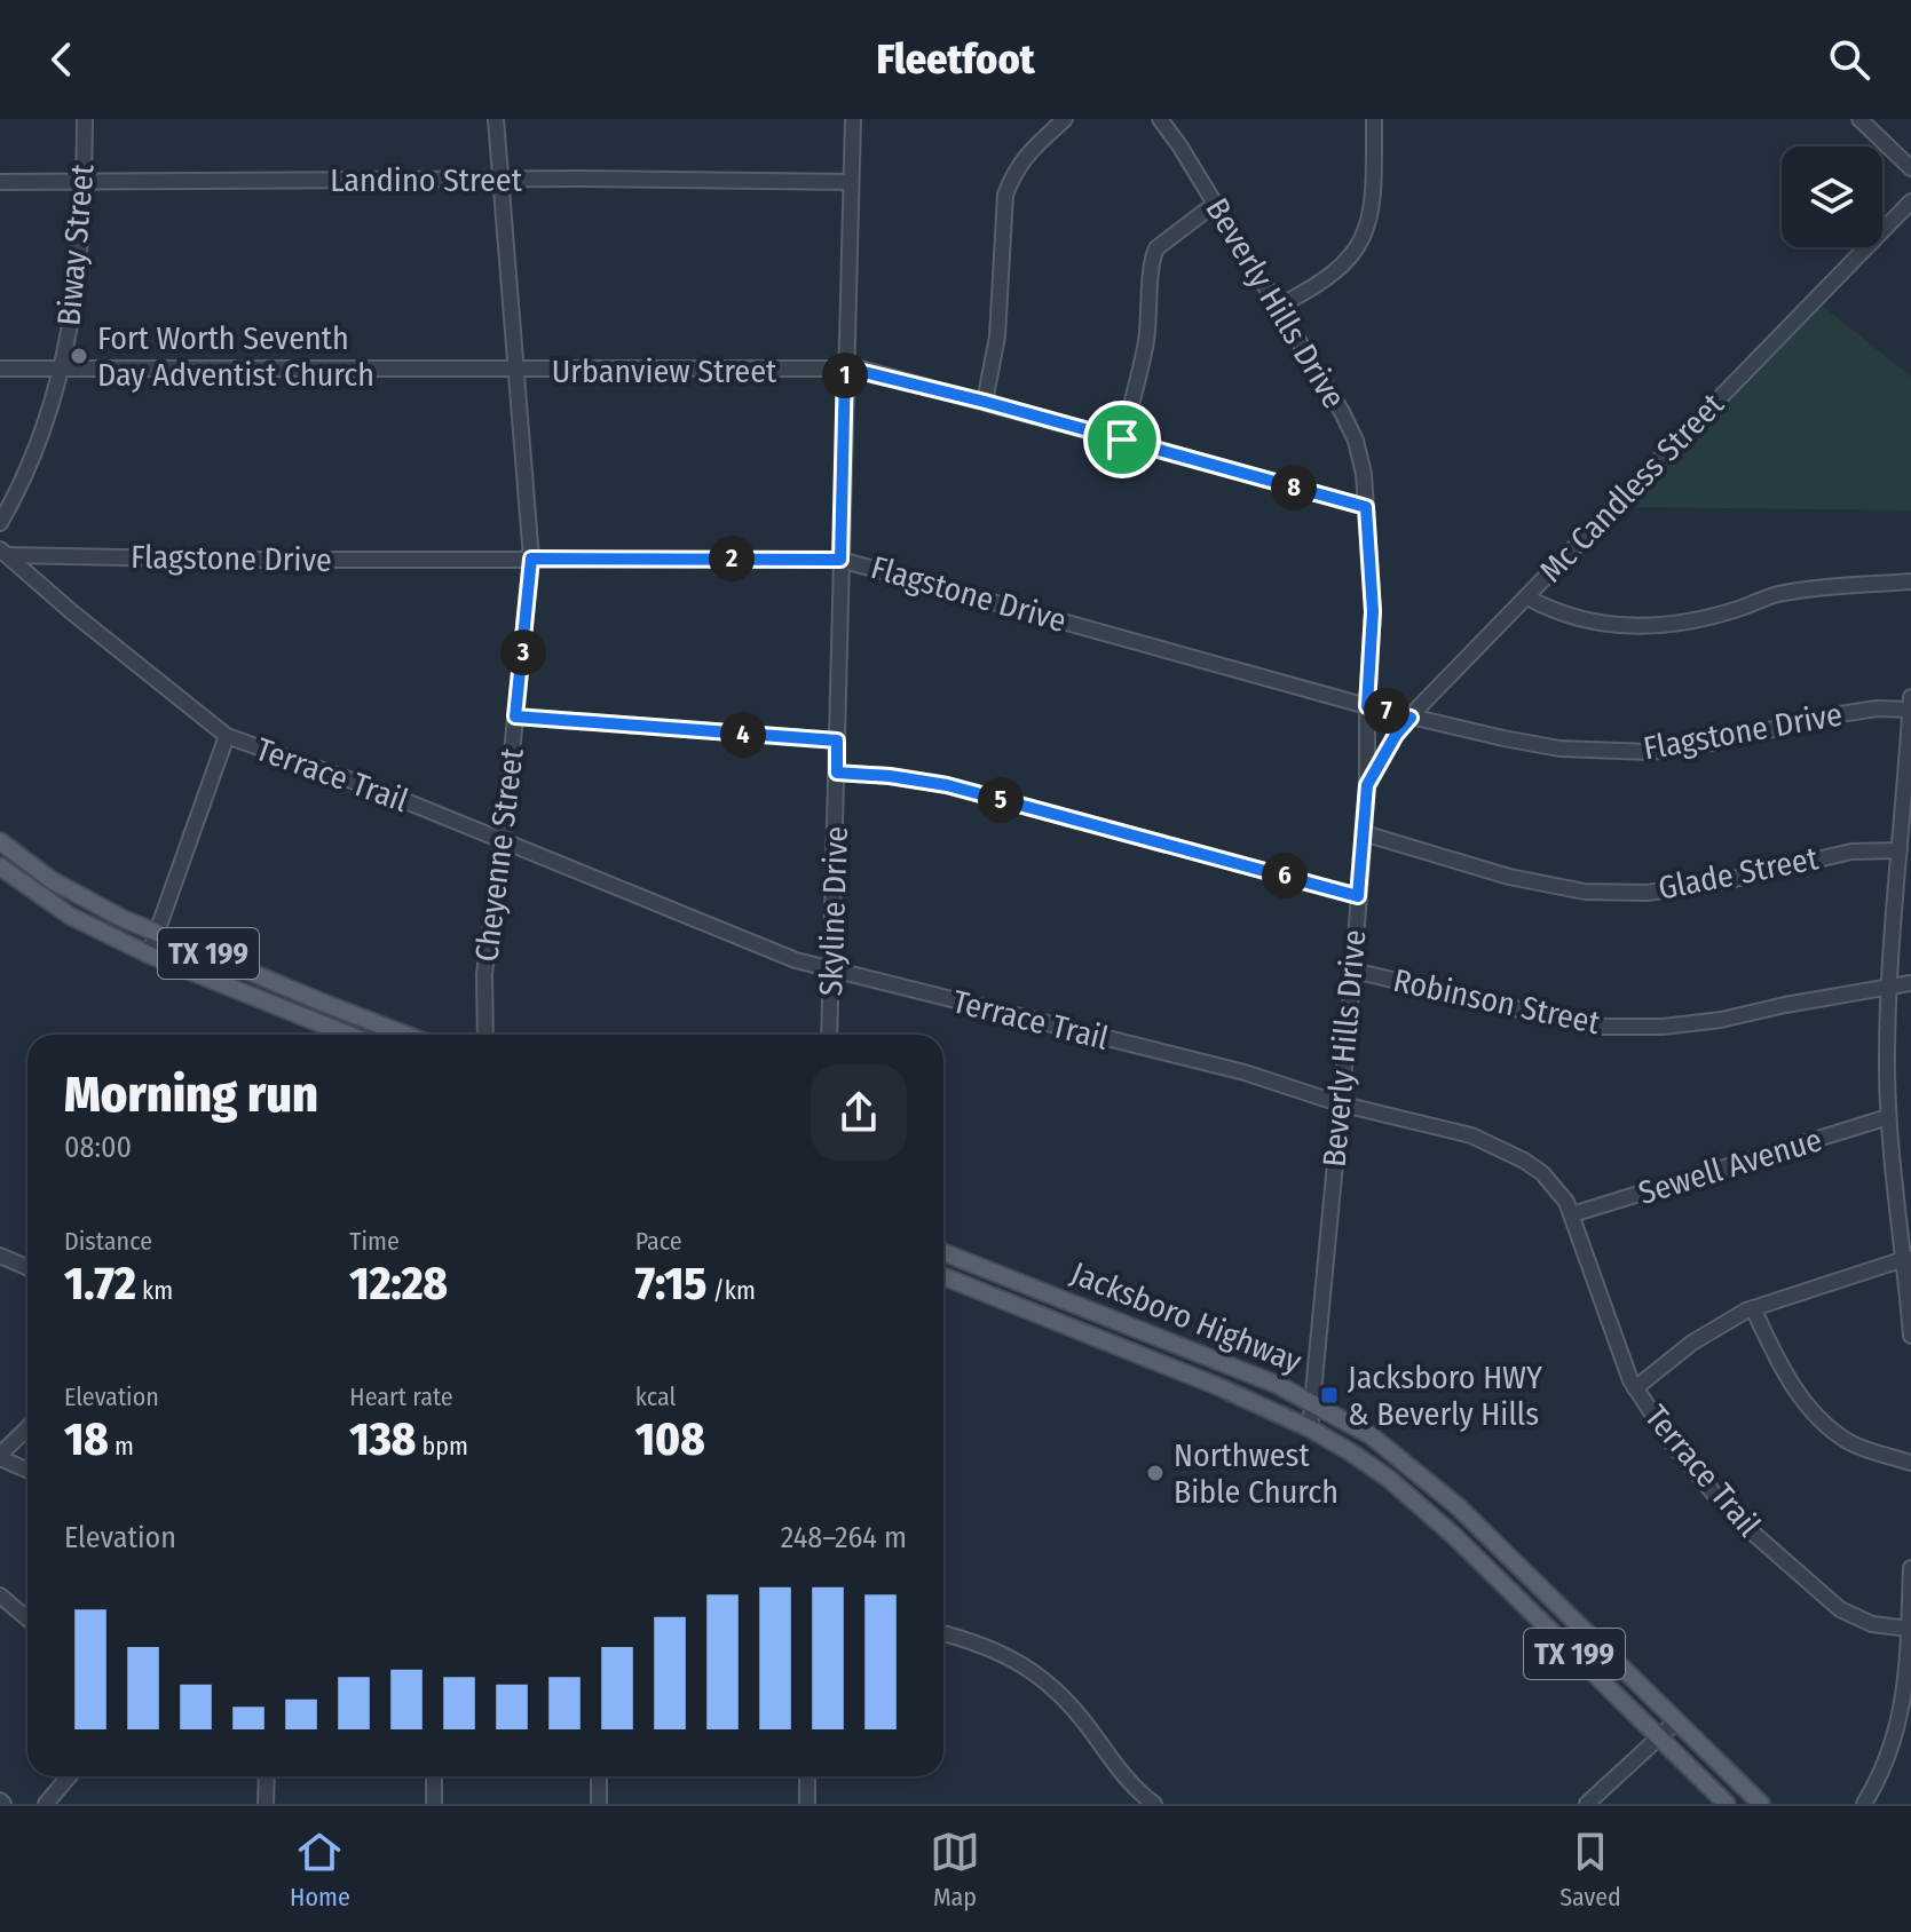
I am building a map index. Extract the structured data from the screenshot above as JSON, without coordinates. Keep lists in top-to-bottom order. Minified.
{"streets":{"main road":["TX 199","Jacksboro Highway"],"street":["Landino Street","Biway Street","Beverly Hills Drive","Urbanview Street","Mc Candless Street","Flagstone Drive","Terrace Trail","Cheyenne Street","Glade Street","Skyline Drive","Robinson Street","Sewell Avenue"]},"crossings":[["Landino Street","Biway Street"],["Landino Street","Cheyenne Street"],["Landino Street","Skyline Drive"],["Biway Street","Urbanview Street"],["Beverly Hills Drive","Urbanview Street"],["Beverly Hills Drive","Mc Candless Street"],["Beverly Hills Drive","Flagstone Drive"],["Beverly Hills Drive","Terrace Trail"],["Beverly Hills Drive","Glade Street"],["Beverly Hills Drive","Robinson Street"],["Beverly Hills Drive","Jacksboro Highway"],["Urbanview Street","Cheyenne Street"],["Urbanview Street","Skyline Drive"],["Mc Candless Street","Flagstone Drive"],["Flagstone Drive","Terrace Trail"],["Flagstone Drive","Cheyenne Street"],["Flagstone Drive","Skyline Drive"],["Terrace Trail","Cheyenne Street"],["Terrace Trail","Skyline Drive"],["Terrace Trail","Sewell Avenue"]],"places":{"other":["Fort Worth Seventh Day Adventist Church","Northwest Bible Church"],"transit":["Jacksboro HWY & Beverly Hills"]},"page":{"header":"Fleetfoot","pins":["1","8","2","3","7","4","5","6"],"heading":["Morning run","08:00"],"stats":[["Distance","1.72 km"],["Time","12:28"],["Pace","7:15 /km"],["Elevation","18 m"],["Heart rate","138 bpm"],["kcal","108"]],"chart":["Elevation","248–264 m"],"tabs":["Home","Map","Saved"]}}
